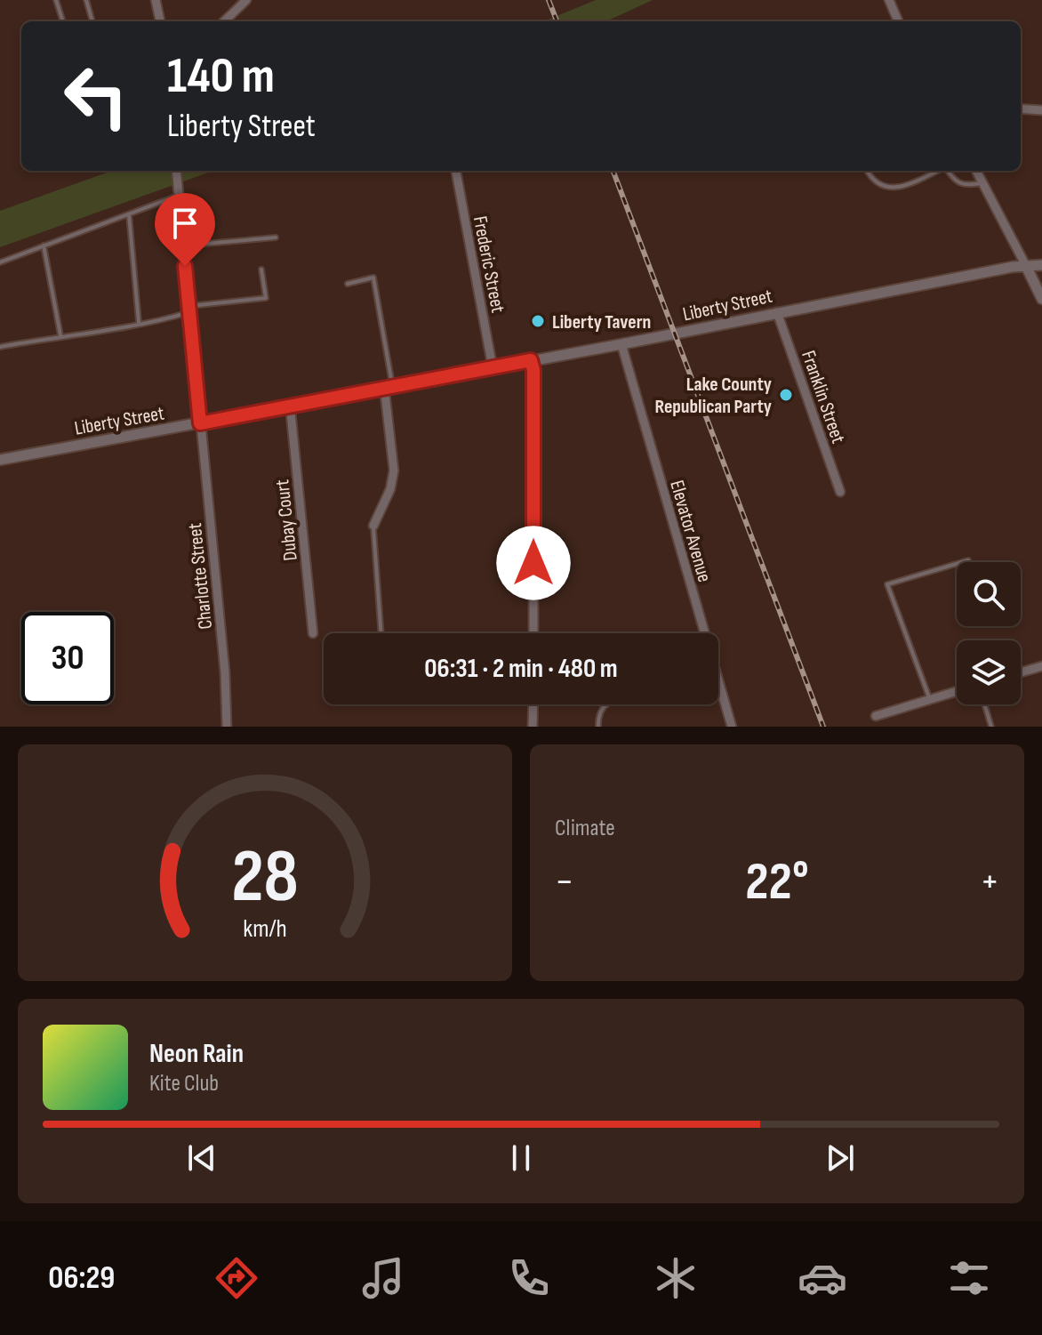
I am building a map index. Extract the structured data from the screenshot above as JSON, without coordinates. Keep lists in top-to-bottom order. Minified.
{"streets":{"street":["Frederic Street","Liberty Street","Franklin Street","Dubay Court","Elevator Avenue","Charlotte Street"]},"crossings":[["Frederic Street","Liberty Street"],["Liberty Street","Franklin Street"],["Liberty Street","Dubay Court"],["Liberty Street","Elevator Avenue"],["Liberty Street","Charlotte Street"]],"places":["Liberty Tavern","Lake County Republican Party"],"page":{"turn":["140 m","Liberty Street"],"limit":"30","trip":"06:31 · 2 min · 480 m","tile":"Climate","heat":["−","22°","+"],"song":["Neon Rain","Kite Club"],"tabs":"06:29","gauge":["28","km/h"]}}
